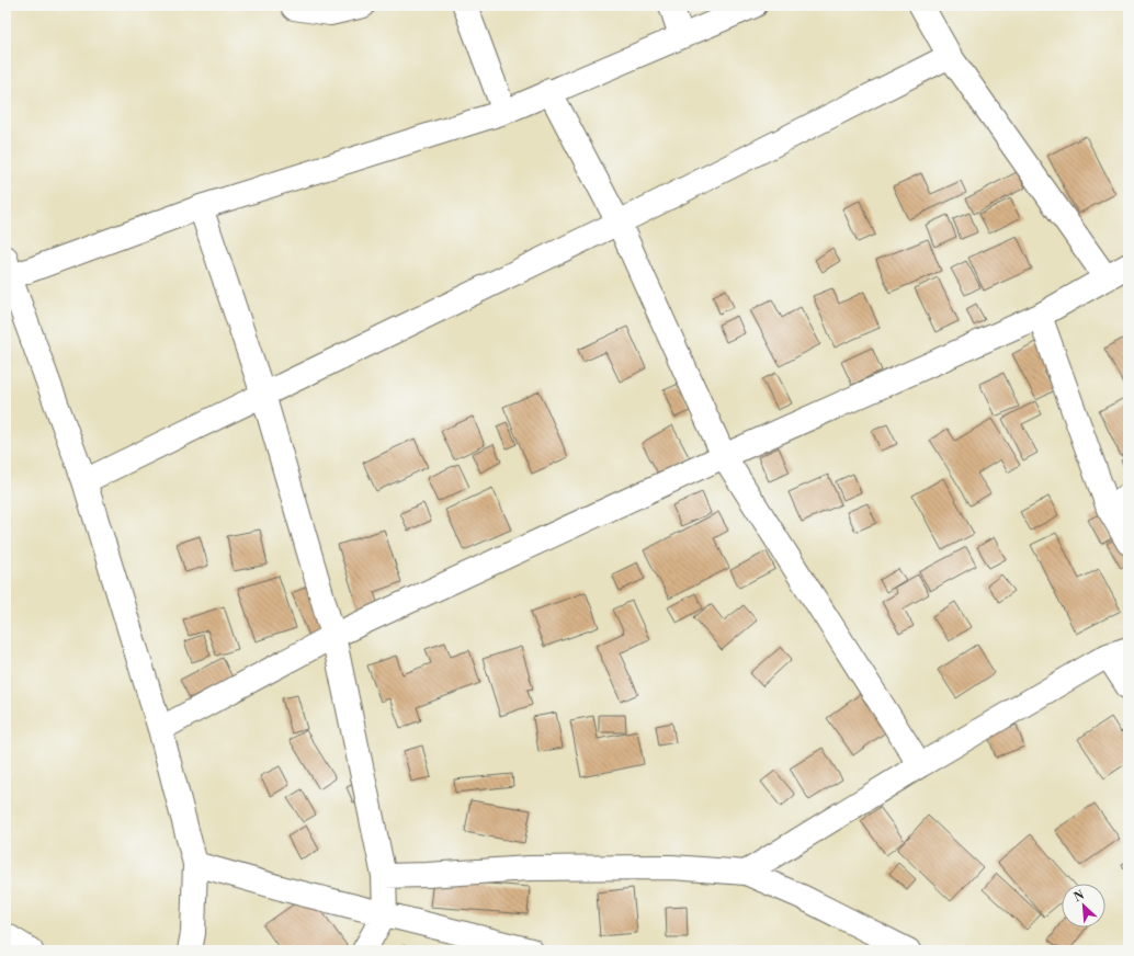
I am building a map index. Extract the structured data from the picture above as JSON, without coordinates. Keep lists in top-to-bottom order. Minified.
{"north":"top left"}
